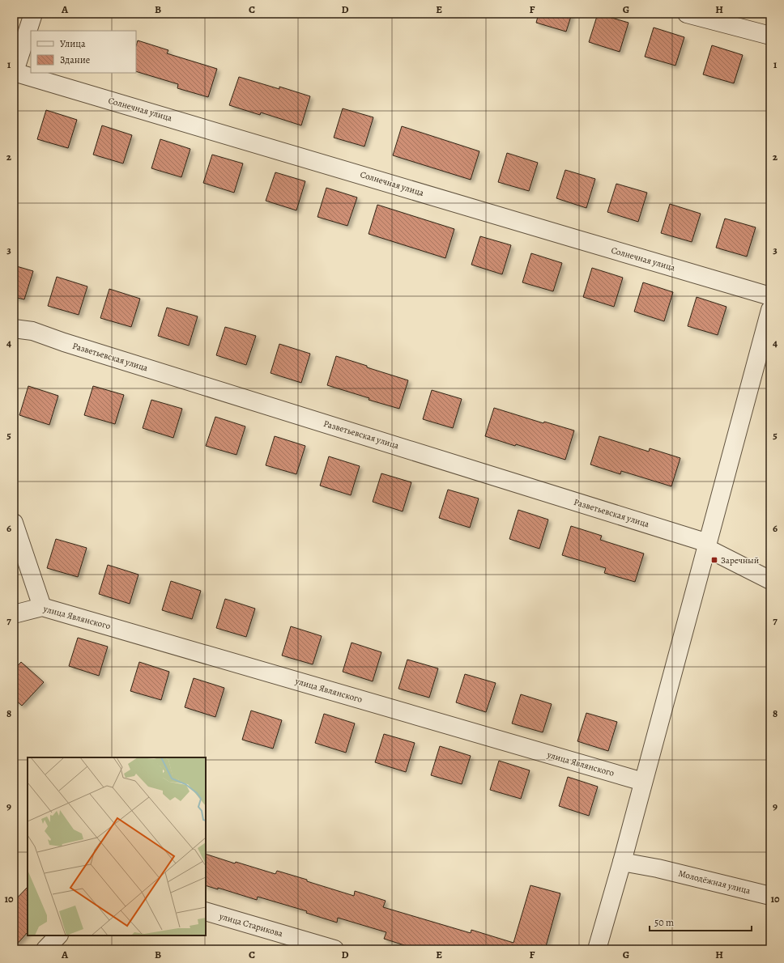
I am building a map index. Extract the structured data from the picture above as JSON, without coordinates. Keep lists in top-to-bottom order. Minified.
{"streets":{"street":["Солнечная улица","Разветьевская улица","улица Являнского","Молодёжная улица","улица Старикова"]},"places":{"transit":["Заречный"]},"legend":["Улица","Здание"],"scale_bar":"50 m","grid":{"columns":["A","B","C","D","E","F","G","H"],"rows":["1","2","3","4","5","6","7","8","9","10"]}}
